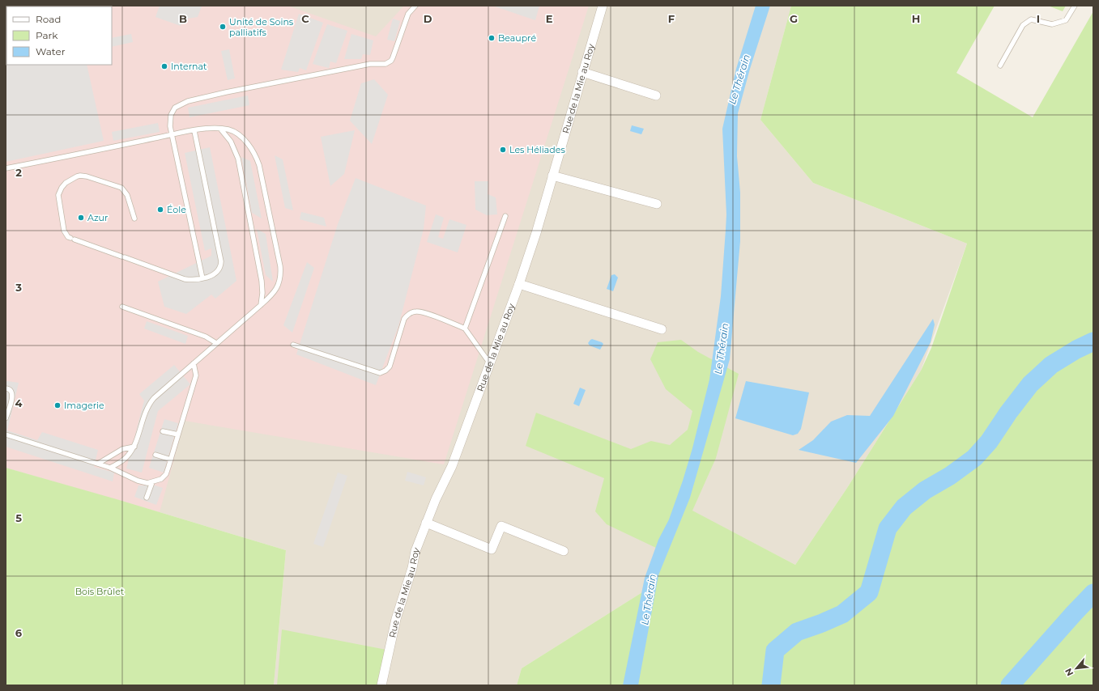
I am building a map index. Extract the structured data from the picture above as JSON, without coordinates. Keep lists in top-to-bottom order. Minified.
{"streets":{"street":["Rue de la Mie au Roy"]},"water":["Le Thérain"],"parks":["Bois Brûlet"],"places":["Unité de Soins palliatifs","Beaupré","Internat","Les Héliades","Éole","Azur","Imagerie"],"legend":["Road","Park","Water"],"north":"bottom left","grid":{"columns":["B","C","D","E","F","G","H","I"],"rows":["2","3","4","5","6"]}}
